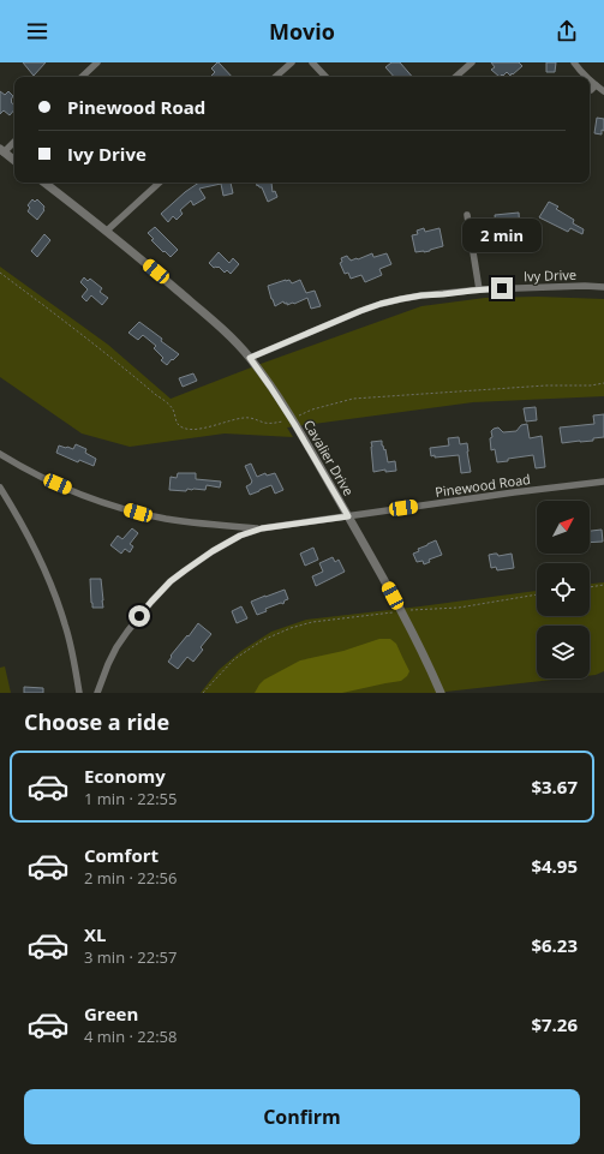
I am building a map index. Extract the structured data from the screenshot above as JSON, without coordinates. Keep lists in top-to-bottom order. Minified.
{"streets":{"street":["Ivy Drive","Cavalier Drive","Pinewood Road"]},"crossings":[["Ivy Drive","Cavalier Drive"],["Cavalier Drive","Pinewood Road"]],"north":"top right","page":{"header":"Movio","banner":["Pinewood Road","Ivy Drive"],"bubble":"2 min","heading":"Choose a ride","list":[{"name":"Economy","note":"1 min · 22:55","value":"$3.67"},{"name":"Comfort","note":"2 min · 22:56","value":"$4.95"},{"name":"XL","note":"3 min · 22:57","value":"$6.23"},{"name":"Green","note":"4 min · 22:58","value":"$7.26"}],"buttons":"Confirm"}}
